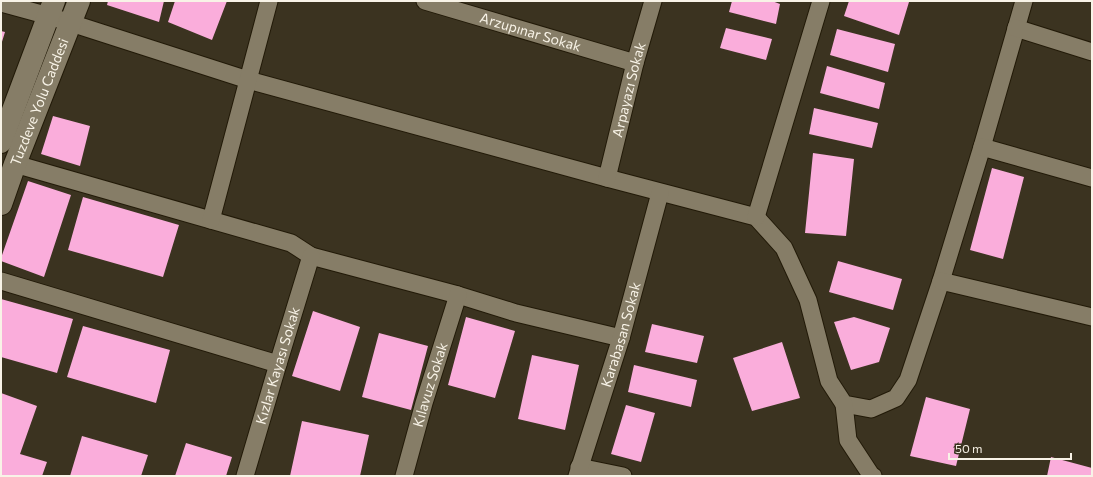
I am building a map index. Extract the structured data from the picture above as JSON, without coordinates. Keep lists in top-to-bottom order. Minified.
{"streets":{"main road":["Tuzdeve Yolu Caddesi"],"street":["Arzupınar Sokak","Arpayazı Sokak","Karabasan Sokak","Kızlar Kayası Sokak","Kılavuz Sokak"]},"crossings":[["Arzupınar Sokak","Arpayazı Sokak"]],"scale_bar":"50 m"}
